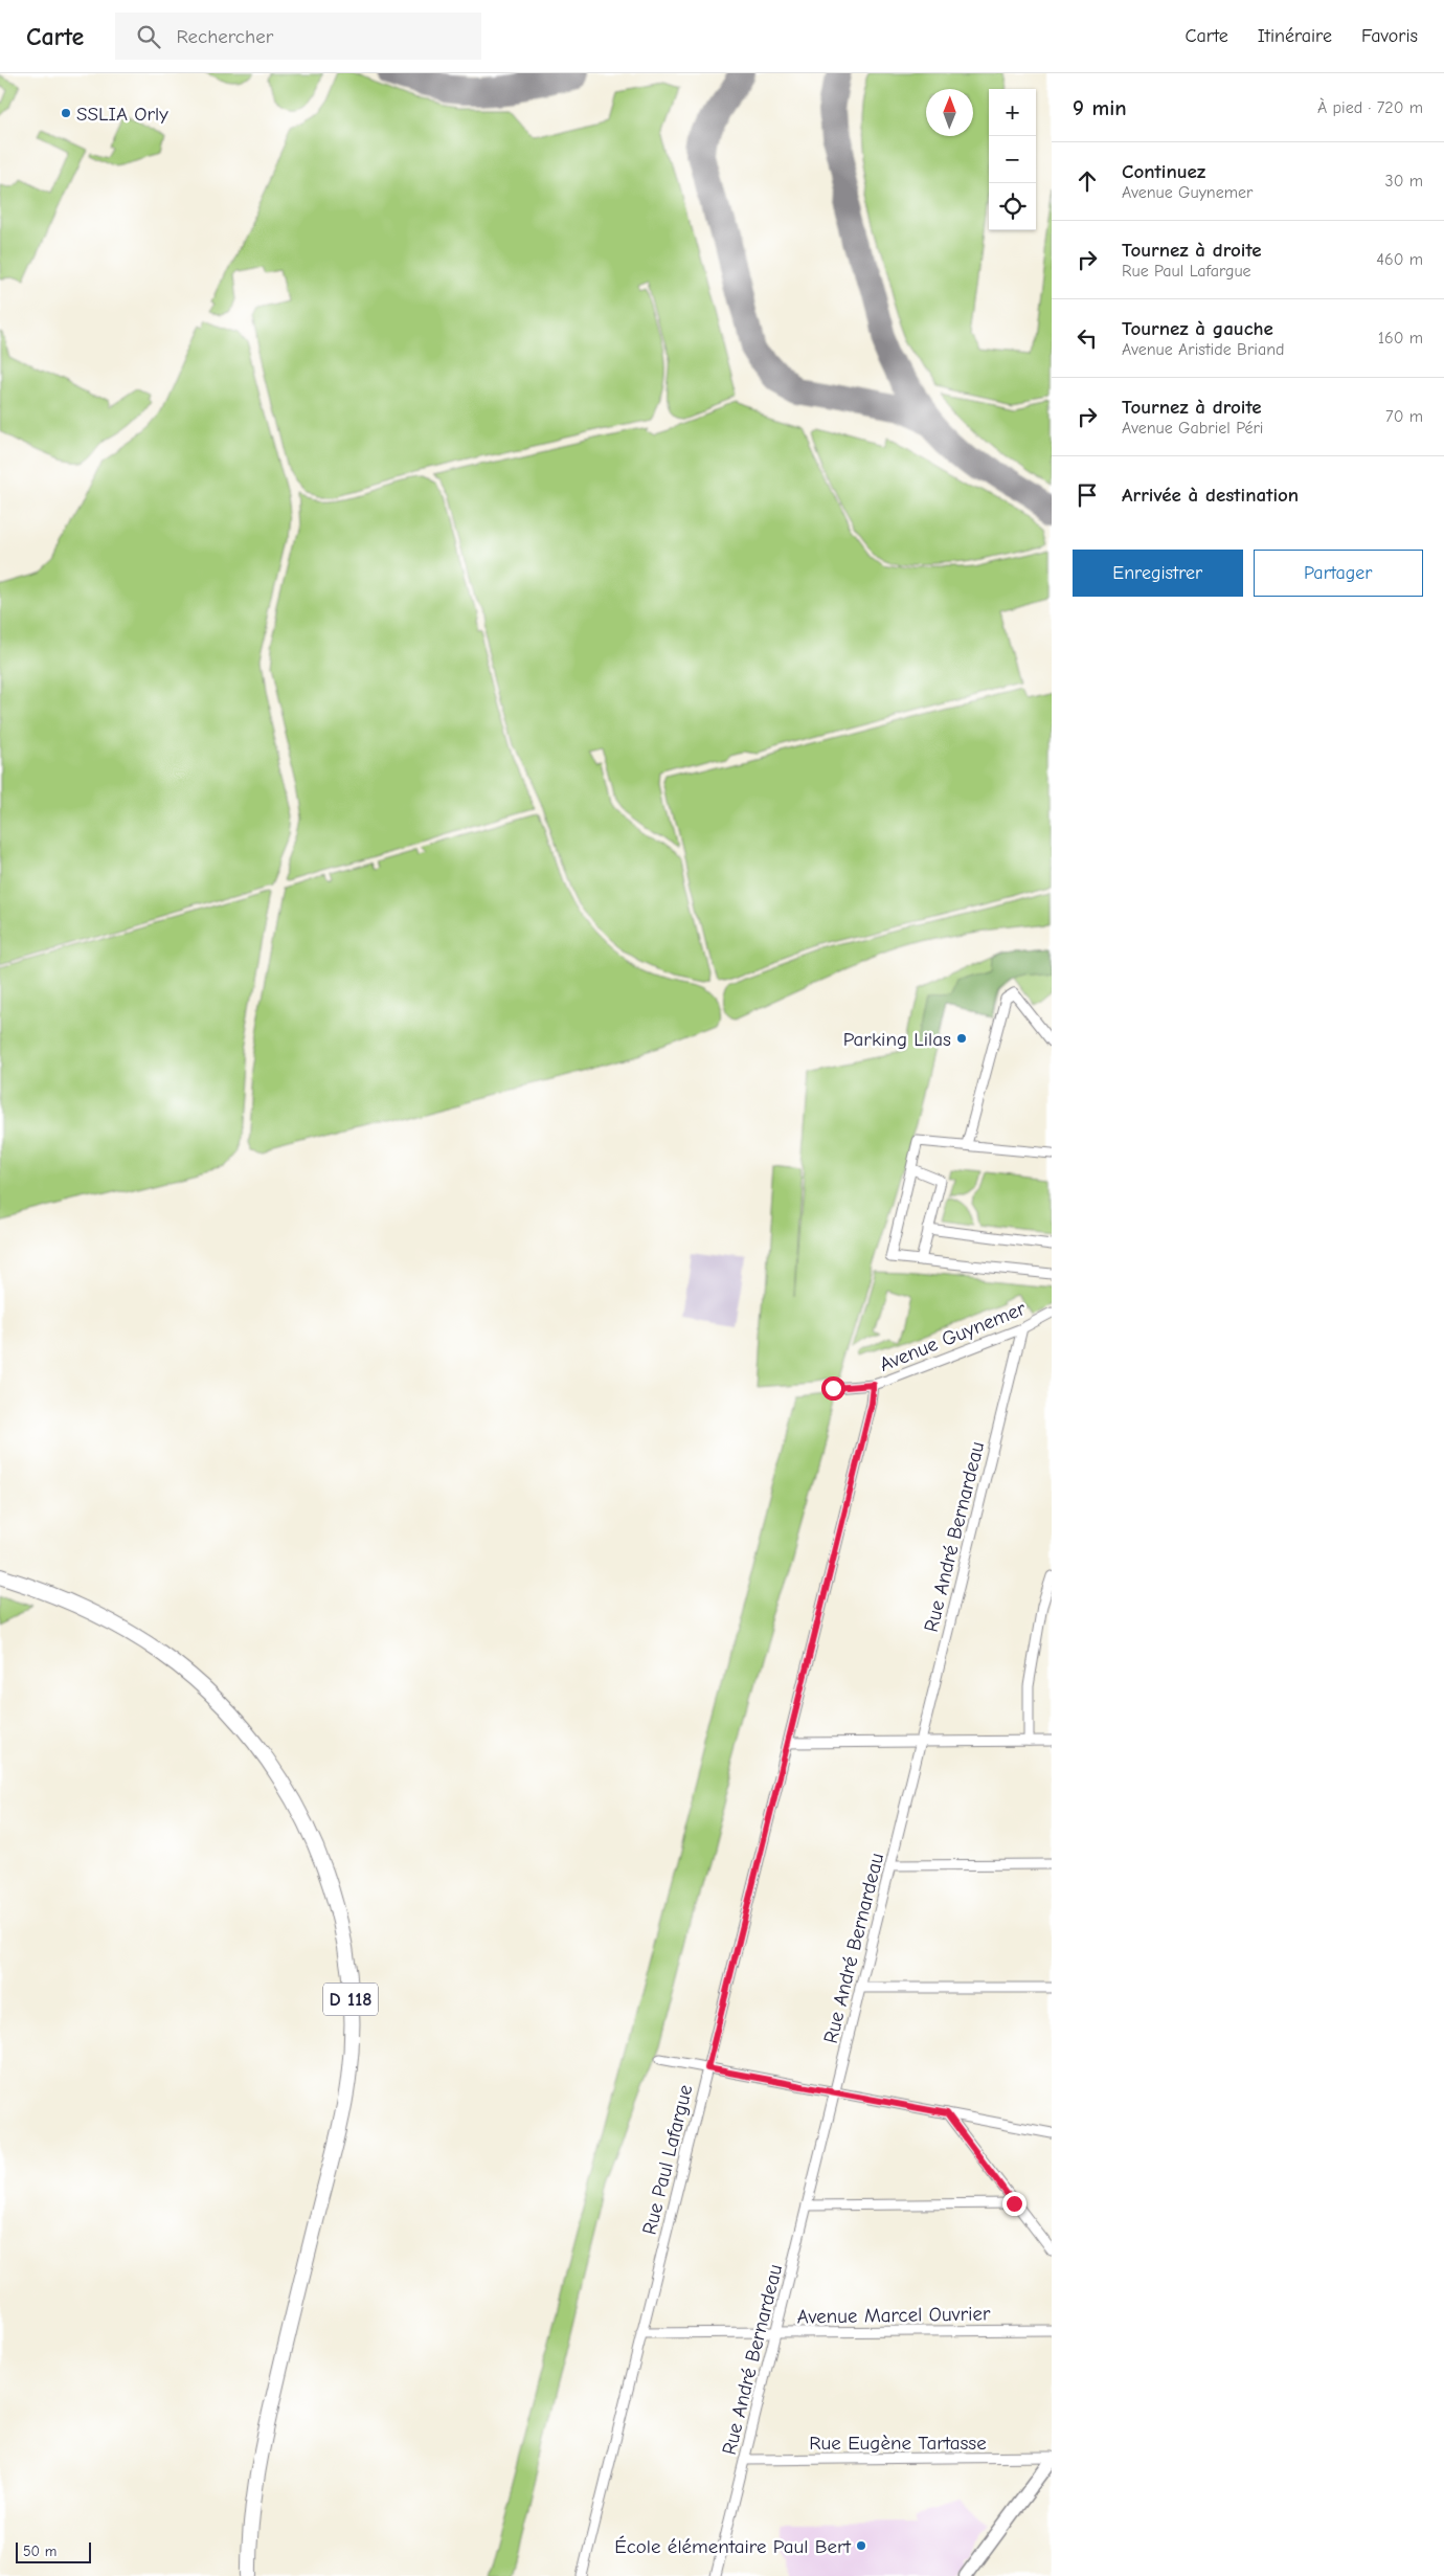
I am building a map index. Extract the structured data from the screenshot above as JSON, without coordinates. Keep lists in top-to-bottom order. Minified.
{"streets":{"main road":["D 118"],"street":["Avenue Guynemer","Rue André Bernardeau","Rue Paul Lafargue","Avenue Marcel Ouvrier","Rue Eugène Tartasse"]},"crossings":[["Avenue Guynemer","Rue André Bernardeau"],["Avenue Guynemer","Rue Paul Lafargue"],["Rue André Bernardeau","Avenue Marcel Ouvrier"],["Rue André Bernardeau","Rue Eugène Tartasse"],["Rue Paul Lafargue","Avenue Marcel Ouvrier"]],"places":["SSLIA Orly","Parking Lilas","École élémentaire Paul Bert"],"scale_bar":"50 m","north":"top","page":{"header":"Carte","search":"Rechercher","nav":["Carte","Itinéraire","Favoris"],"heading":["9 min","À pied · 720 m"],"map_buttons":["+","−"],"list":[["Continuez","Avenue Guynemer","30 m"],["Tournez à droite","Rue Paul Lafargue","460 m"],["Tournez à gauche","Avenue Aristide Briand","160 m"],["Tournez à droite","Avenue Gabriel Péri","70 m"],"Arrivée à destination"],"buttons":["Enregistrer","Partager"],"scale":"50 m"}}
